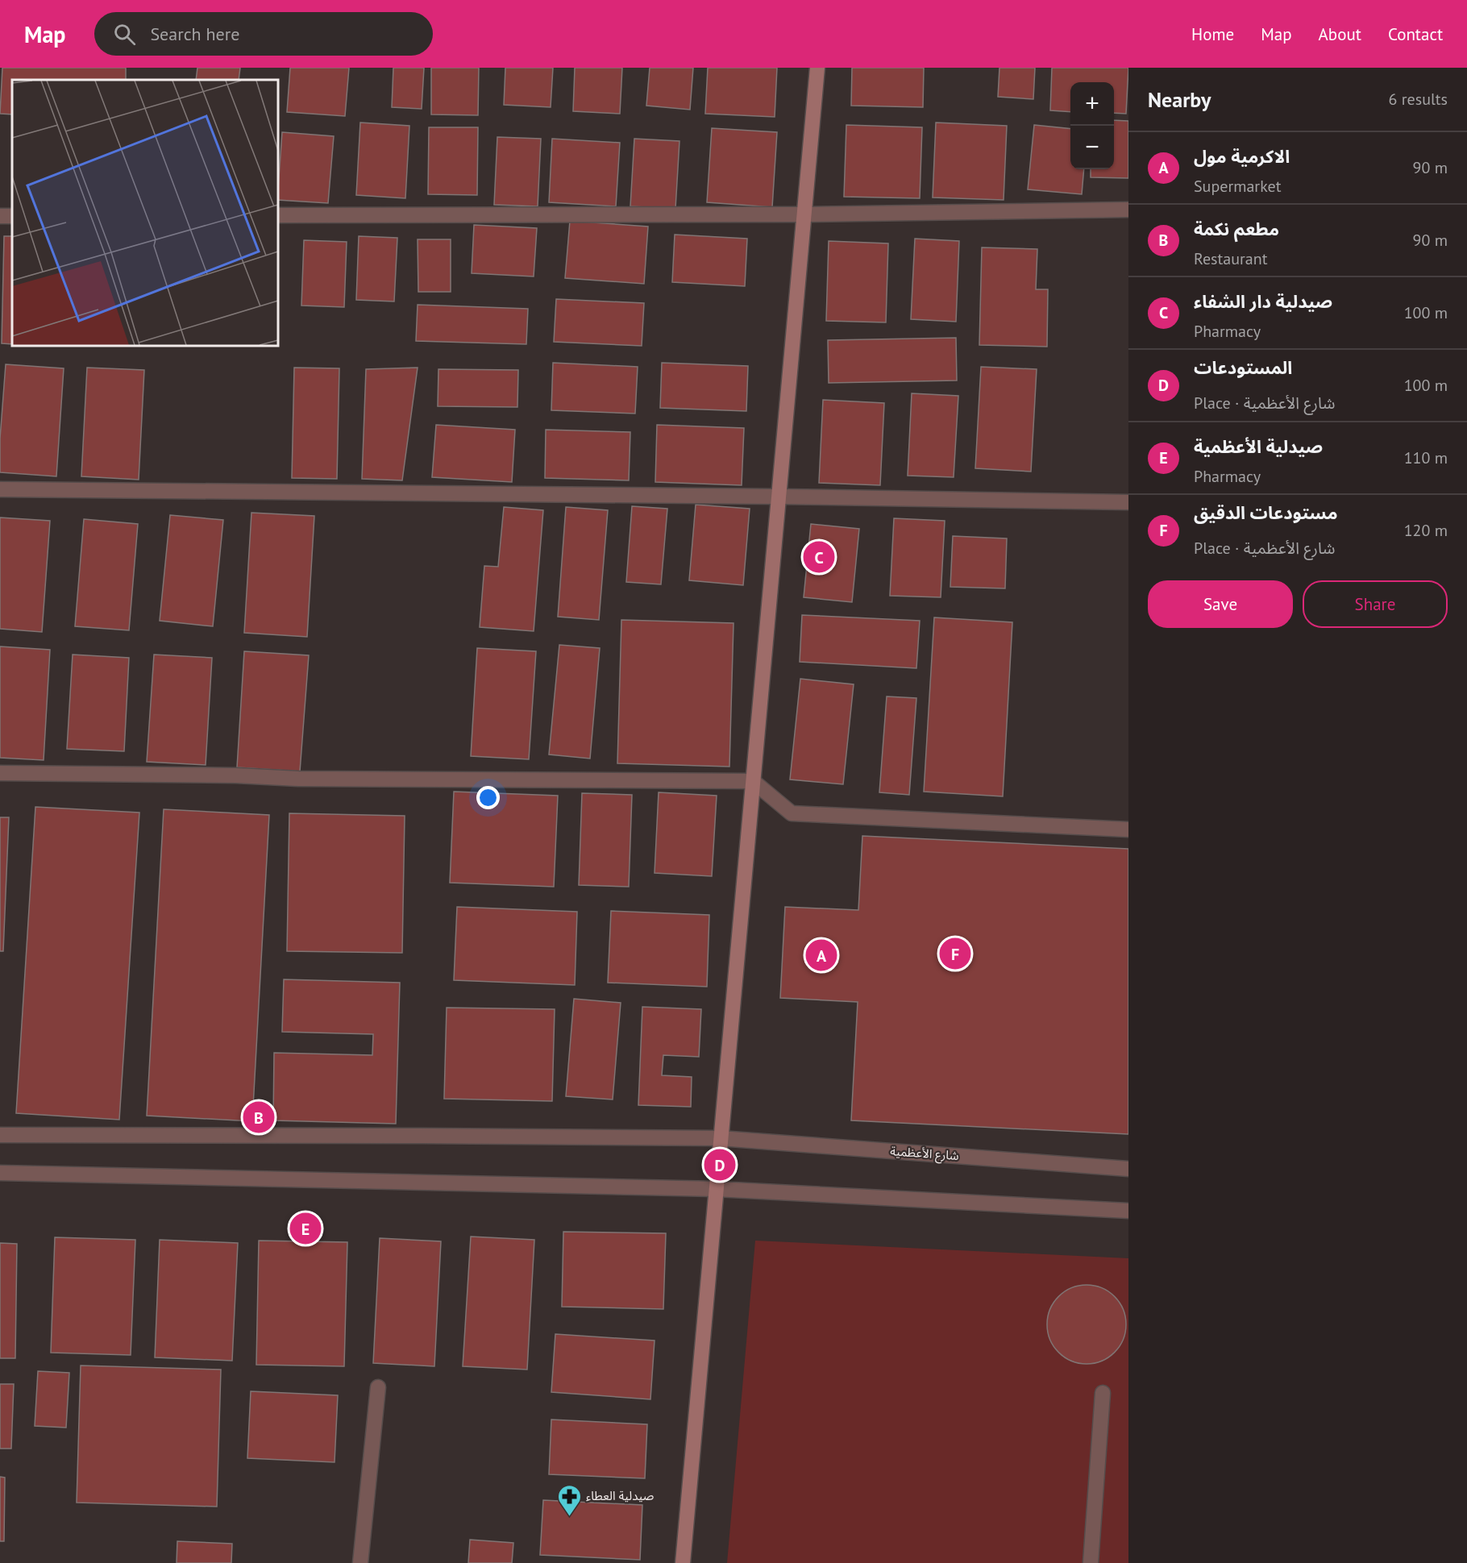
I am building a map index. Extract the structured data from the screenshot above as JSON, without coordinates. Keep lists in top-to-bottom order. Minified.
{"streets":{"street":["شارع الأعظمية"]},"places":{"pharmacy":["صيدلية العطاء"]},"page":{"header":"Map","search":"Search here","nav":["Home","Map","About","Contact"],"heading":["Nearby","6 results"],"map_buttons":["+","−"],"list":[{"mark":"A","name":"الاكرمية مول","note":"Supermarket","value":"90 m"},{"mark":"B","name":"مطعم نكمة","note":"Restaurant","value":"90 m"},{"mark":"C","name":"صيدلية دار الشفاء","note":"Pharmacy","value":"100 m"},{"mark":"D","name":"المستودعات","note":"Place · شارع الأعظمية","value":"100 m"},{"mark":"E","name":"صيدلية الأعظمية","note":"Pharmacy","value":"110 m"},{"mark":"F","name":"مستودعات الدقيق","note":"Place · شارع الأعظمية","value":"120 m"}],"pins":["C","F","A","B","D","E"],"buttons":["Save","Share"]}}
